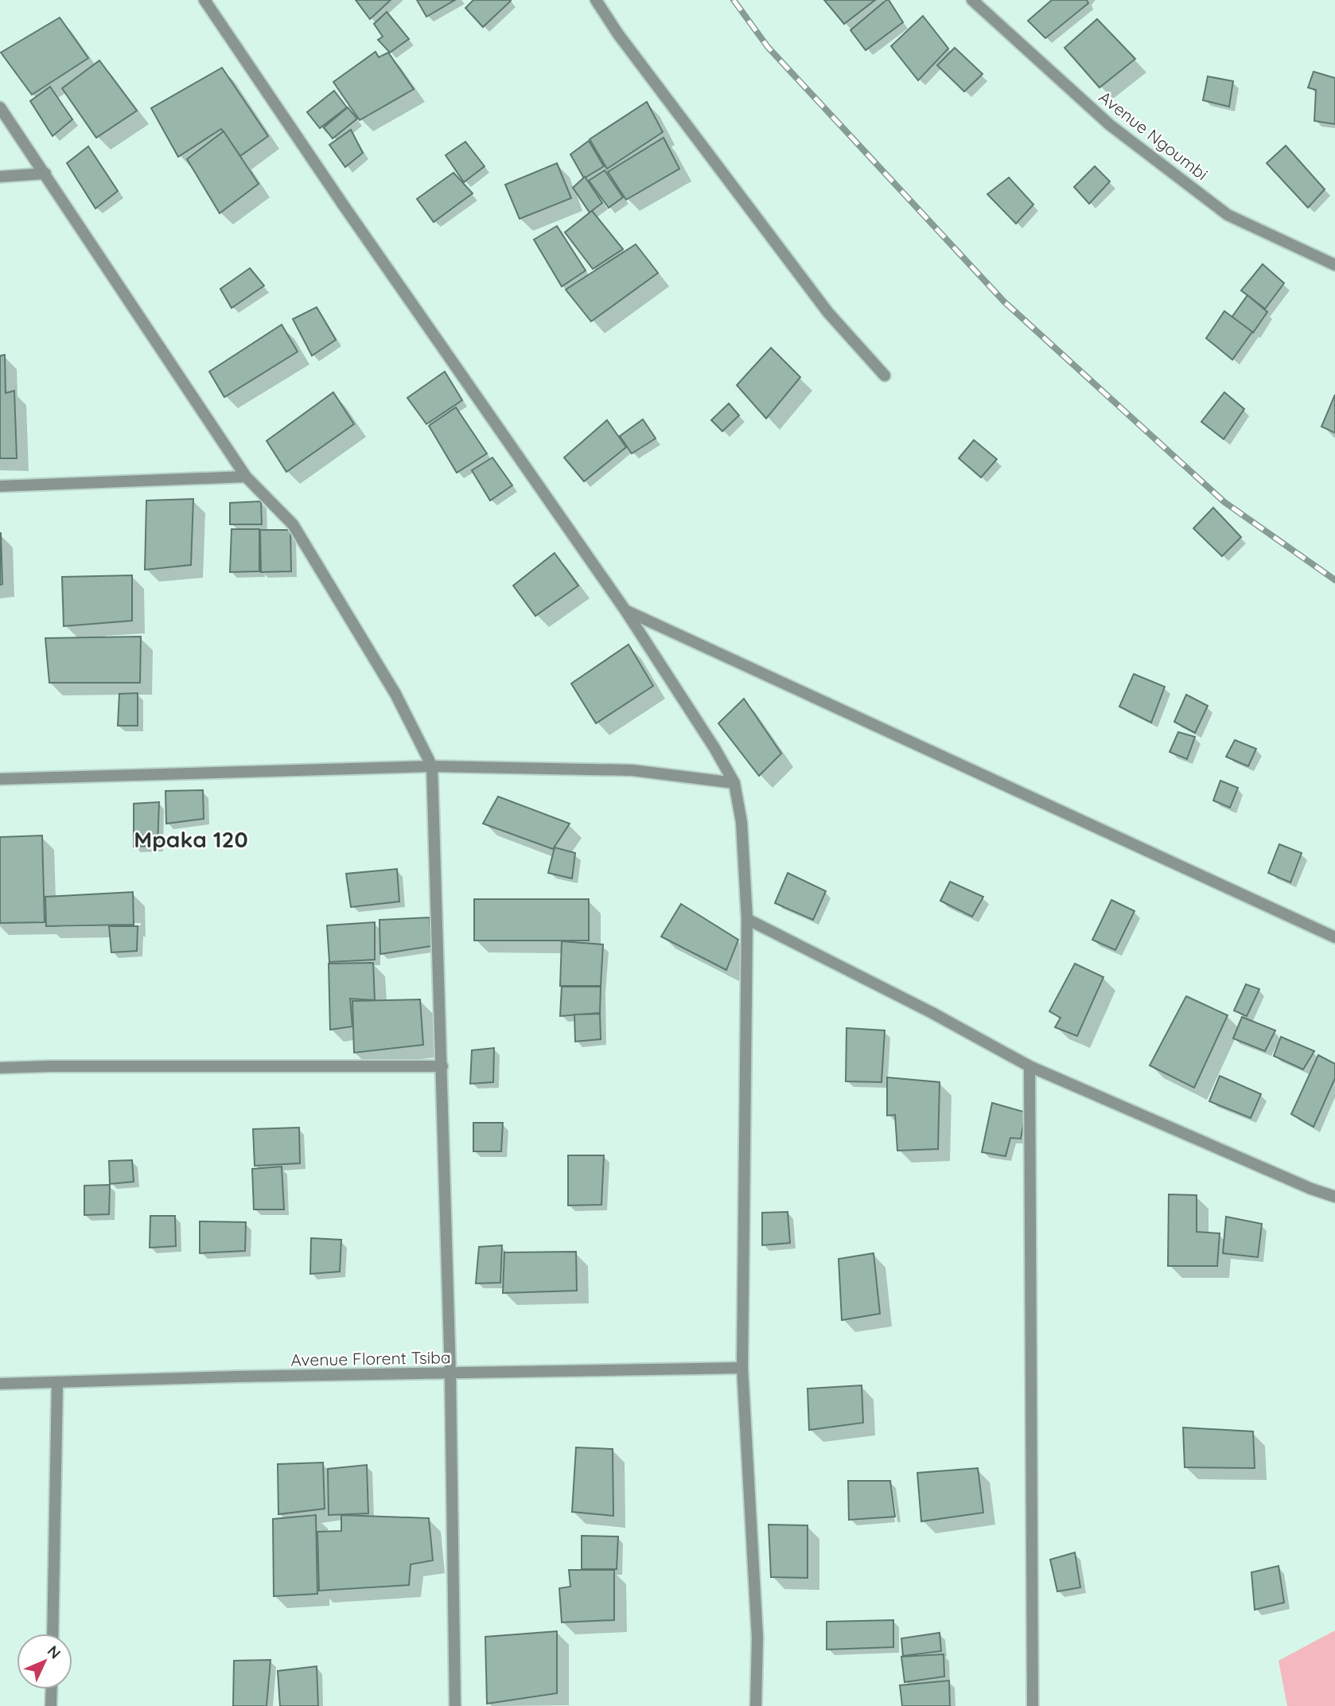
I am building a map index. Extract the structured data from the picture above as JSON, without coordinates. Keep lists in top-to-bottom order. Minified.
{"streets":{"street":["Avenue Ngoumbi","Avenue Florent Tsiba"]},"districts":["Mpaka 120"],"north":"top right"}
